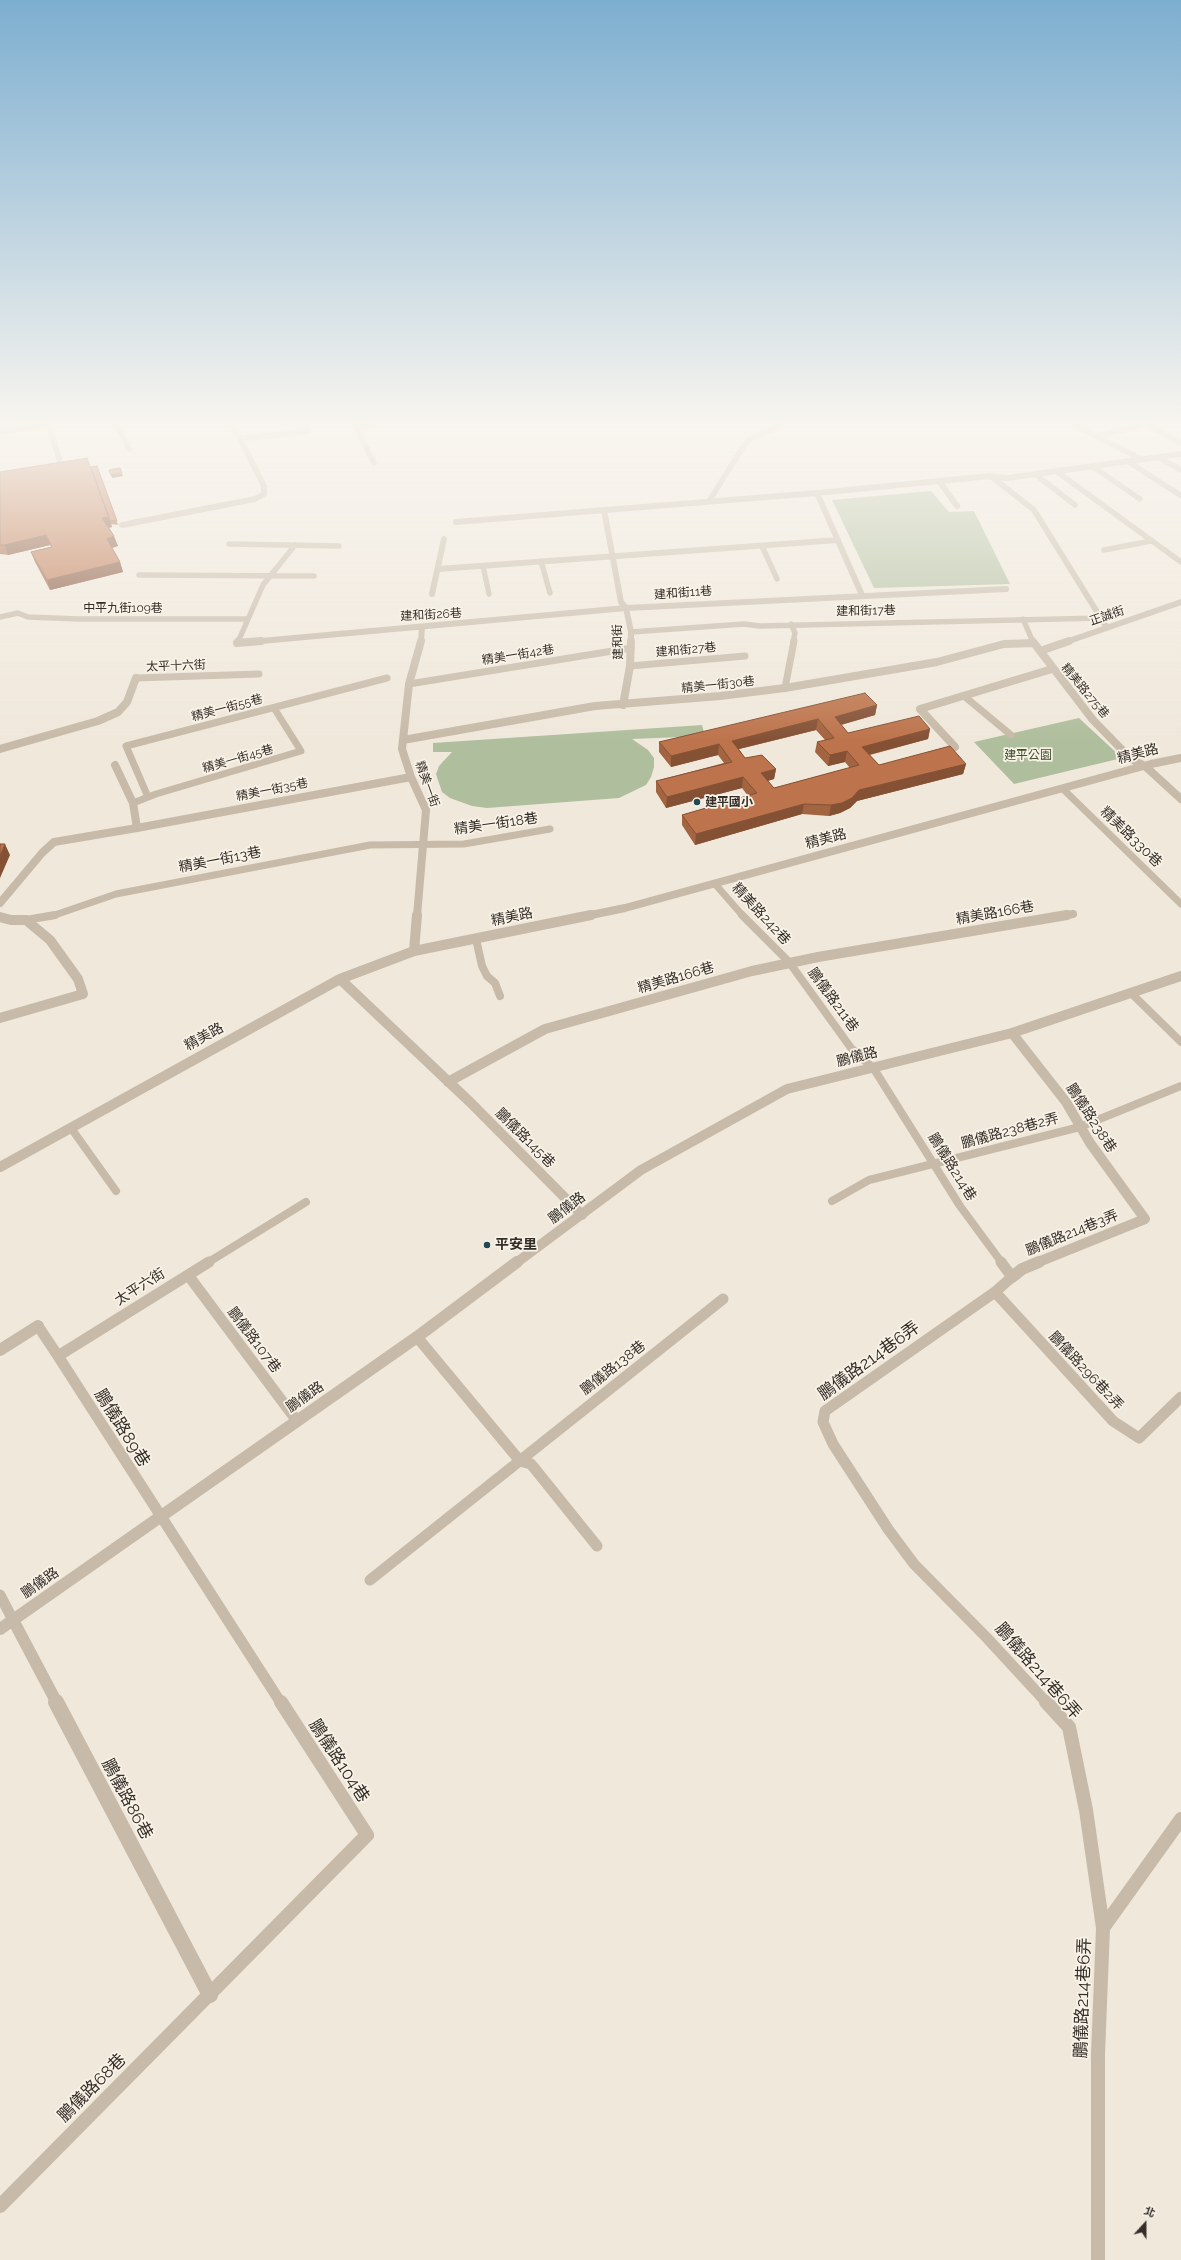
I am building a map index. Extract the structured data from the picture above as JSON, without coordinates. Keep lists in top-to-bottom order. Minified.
{"streets":{"street":["建和街11巷","建和街26巷","正誠街","建和街","太平十六街","精美一街30巷","精美路275巷","精美路","精美一街","精美一街35巷","精美一街13巷","精美路166巷","鵬儀路","鵬儀路238巷","鵬儀路145巷","鵬儀路214巷3弄","鵬儀路86巷"],"lane":["中平九街109巷","建和街17巷","建和街27巷","精美一街42巷","精美一街55巷","精美一街45巷","精美一街18巷","精美路330巷","精美路242巷","鵬儀路211巷","鵬儀路238巷2弄","鵬儀路214巷","太平六街","鵬儀路107巷","鵬儀路214巷6弄","鵬儀路138巷","鵬儀路296巷2弄","鵬儀路89巷","鵬儀路104巷","鵬儀路68巷"]},"crossings":[["建和街11巷","建和街26巷"],["建和街11巷","建和街"],["建和街17巷","建和街"],["建和街17巷","精美路275巷"],["建和街26巷","建和街"],["建和街26巷","精美一街"],["正誠街","精美路275巷"],["建和街","建和街27巷"],["建和街","精美一街42巷"],["建和街","精美一街30巷"],["精美一街42巷","精美一街"],["精美一街30巷","精美路275巷"],["精美一街30巷","精美一街"],["精美路275巷","精美路"],["精美一街55巷","精美一街45巷"],["精美路","精美一街"],["精美路","精美路330巷"],["精美路","精美路242巷"],["精美一街","精美一街35巷"],["精美一街","精美一街18巷"],["精美一街","精美一街13巷"],["精美一街18巷","精美一街13巷"],["精美路166巷","精美路242巷"],["精美路166巷","鵬儀路211巷"],["精美路166巷","鵬儀路145巷"],["精美路242巷","鵬儀路211巷"],["鵬儀路211巷","鵬儀路"],["鵬儀路211巷","鵬儀路214巷"],["鵬儀路","鵬儀路238巷"],["鵬儀路","鵬儀路145巷"],["鵬儀路","鵬儀路214巷"],["鵬儀路","鵬儀路107巷"],["鵬儀路","鵬儀路89巷"],["鵬儀路","鵬儀路104巷"],["鵬儀路","鵬儀路86巷"],["鵬儀路238巷","鵬儀路238巷2弄"],["鵬儀路238巷","鵬儀路214巷3弄"],["鵬儀路238巷2弄","鵬儀路214巷"],["鵬儀路214巷","鵬儀路214巷3弄"],["鵬儀路214巷","鵬儀路214巷6弄"],["鵬儀路214巷3弄","鵬儀路214巷6弄"],["太平六街","鵬儀路107巷"],["太平六街","鵬儀路89巷"],["鵬儀路214巷6弄","鵬儀路296巷2弄"],["鵬儀路89巷","鵬儀路104巷"],["鵬儀路104巷","鵬儀路86巷"],["鵬儀路104巷","鵬儀路68巷"],["鵬儀路86巷","鵬儀路68巷"]],"parks":["建平公園"],"places":["建平國小","平安里"],"north":"top"}
